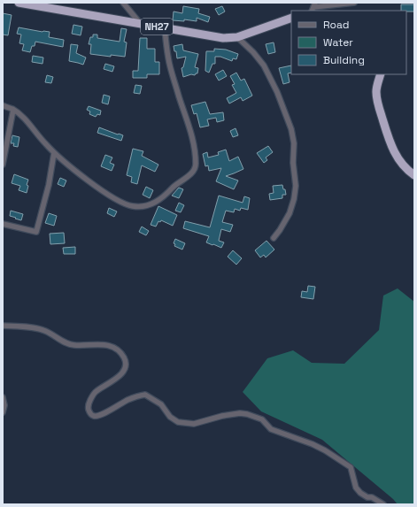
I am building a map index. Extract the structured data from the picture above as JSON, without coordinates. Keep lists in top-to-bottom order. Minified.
{"streets":{"highway":["NH27"]},"legend":["Road","Water","Building"]}
